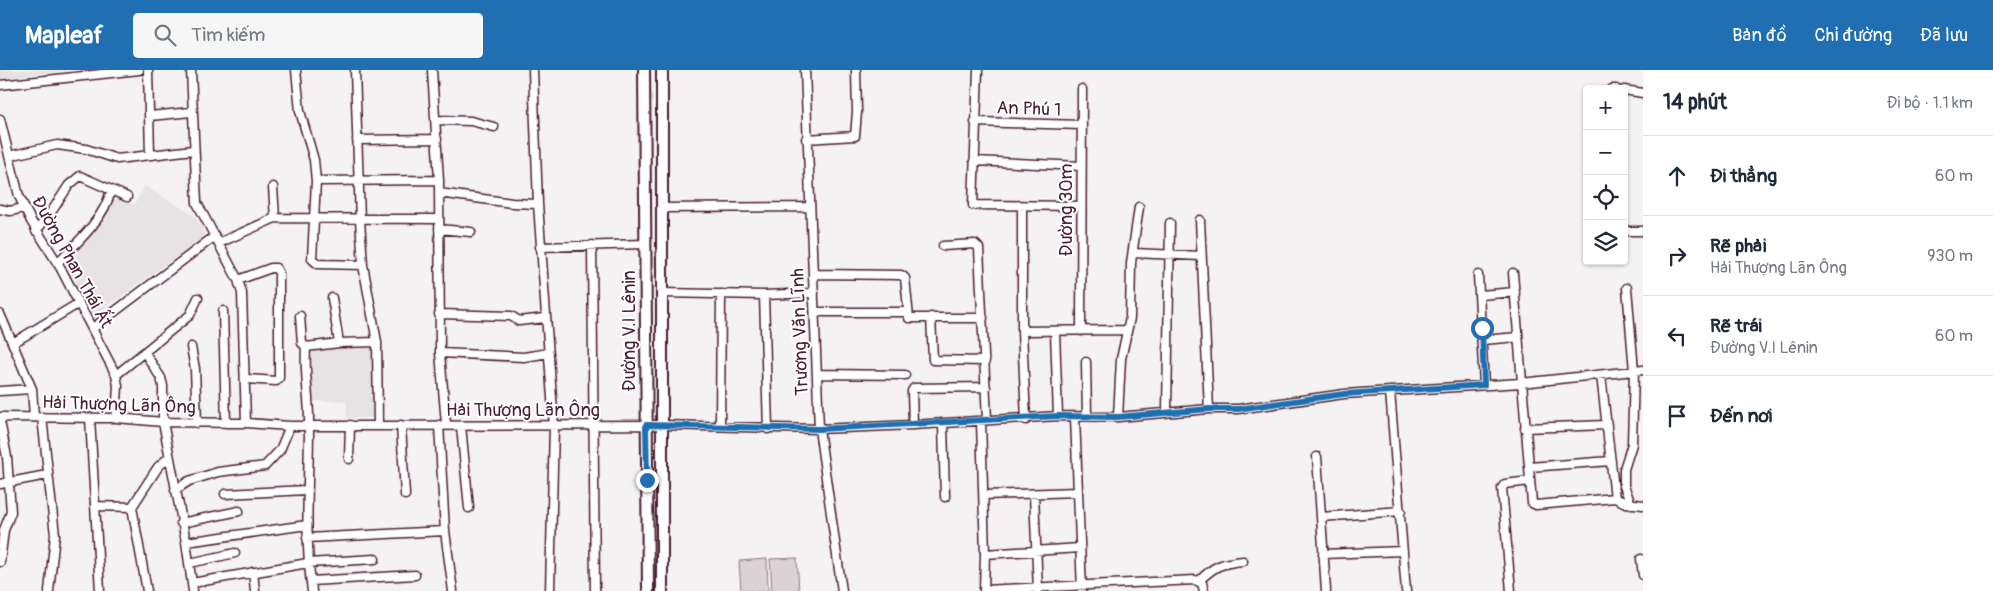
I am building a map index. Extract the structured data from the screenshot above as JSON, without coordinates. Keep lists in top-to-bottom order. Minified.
{"streets":{"main road":["Đường V.I Lênin"],"street":["An Phú 1","Đường 30m","Đường Phan Thái Ất","Trương Văn Lĩnh","Hải Thượng Lãn Ông"]},"crossings":[["An Phú 1","Đường 30m"],["Đường Phan Thái Ất","Hải Thượng Lãn Ông"],["Đường V.I Lênin","Hải Thượng Lãn Ông"],["Trương Văn Lĩnh","Hải Thượng Lãn Ông"]],"page":{"header":"Mapleaf","search":"Tìm kiếm","nav":["Bản đồ","Chỉ đường","Đã lưu"],"heading":["14 phút","Đi bộ · 1.1 km"],"map_buttons":["+","−"],"list":[["Đi thẳng","60 m"],["Rẽ phải","Hải Thượng Lãn Ông","930 m"],["Rẽ trái","Đường V.I Lênin","60 m"],"Đến nơi"]}}
